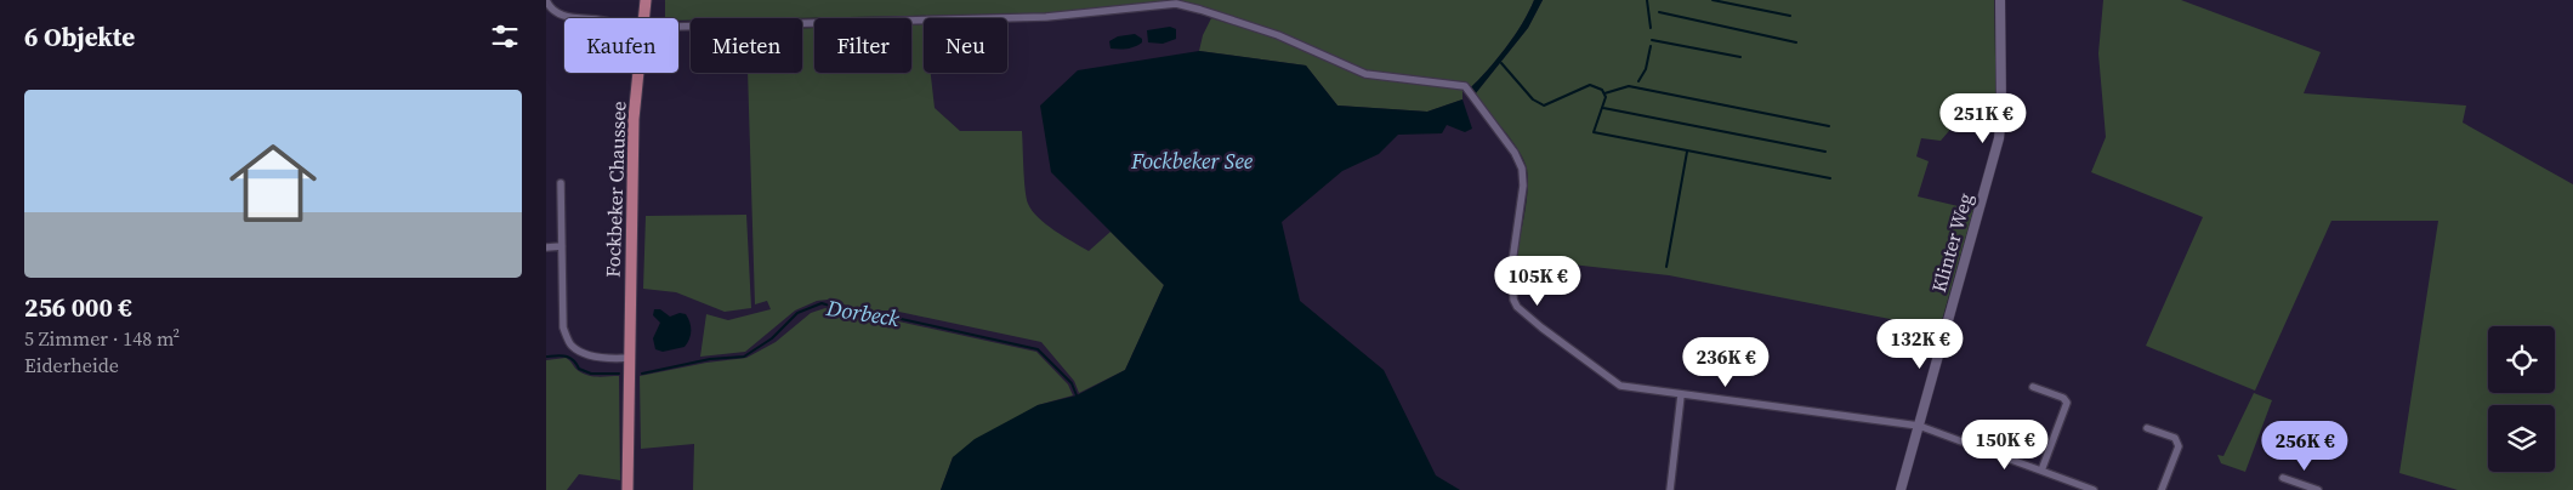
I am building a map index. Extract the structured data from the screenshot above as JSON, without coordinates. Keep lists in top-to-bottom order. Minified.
{"streets":{"main road":["Fockbeker Chaussee"],"street":["Klinter Weg"]},"water":["Fockbeker See","Dorbeck"],"page":{"heading":"6 Objekte","chip":["Kaufen","Mieten","Filter","Neu"],"list":[{"name":"256 000 €","note":"5 Zimmer · 148 m² · Eiderheide"}],"price":["251K €","105K €","132K €","236K €","150K €","256K €"]}}
